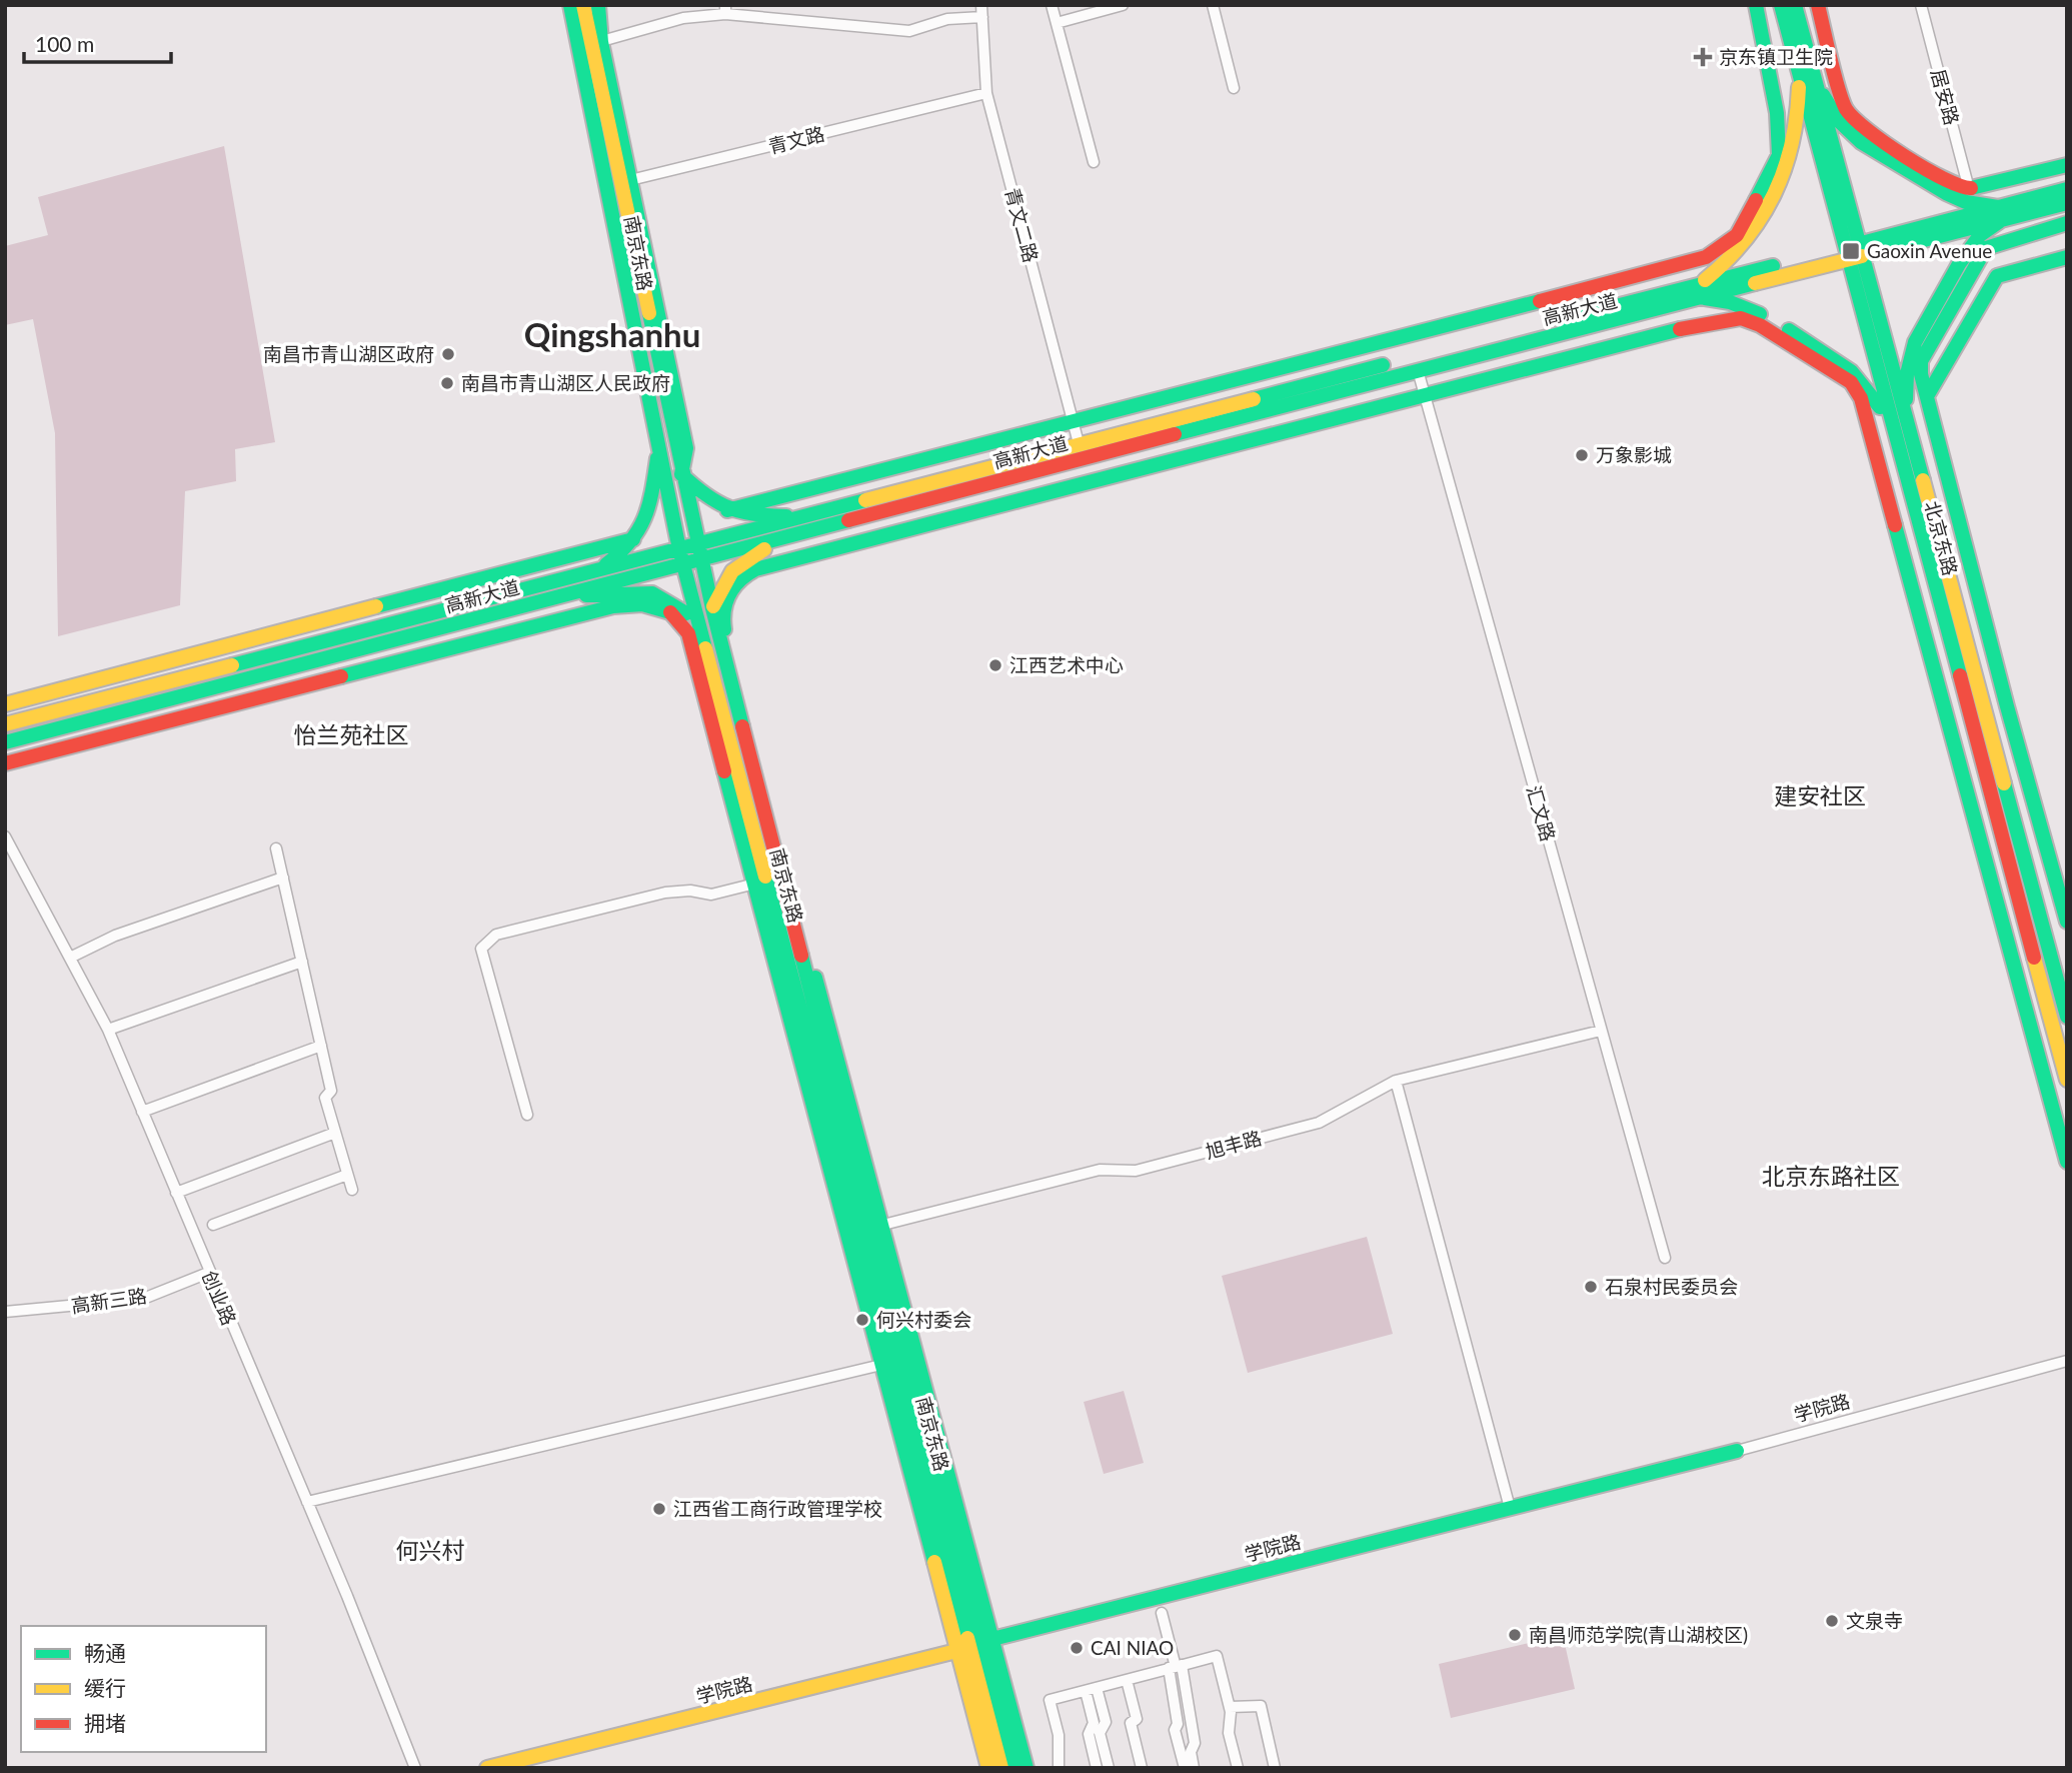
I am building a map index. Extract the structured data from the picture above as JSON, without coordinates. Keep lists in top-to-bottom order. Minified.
{"streets":{"main road":["南京东路","高新大道","北京东路","学院路"],"street":["居安路","青文路","青文二路","汇文路","旭丰路","创业路","高新三路"]},"crossings":[["青文路","青文二路"],["青文路","南京东路"],["青文二路","高新大道"],["南京东路","高新大道"],["南京东路","旭丰路"],["南京东路","学院路"],["高新大道","北京东路"],["高新大道","汇文路"],["汇文路","旭丰路"],["创业路","高新三路"]],"districts":["Qingshanhu","怡兰苑社区","建安社区","北京东路社区","何兴村"],"places":{"health":["京东镇卫生院"],"transit":["Gaoxin Avenue"],"other":["南昌市青山湖区政府","南昌市青山湖区人民政府","万象影城","江西艺术中心","石泉村民委员会","何兴村委会","江西省工商行政管理学校","文泉寺","南昌师范学院(青山湖校区)","CAI NIAO"]},"legend":["畅通","缓行","拥堵"],"scale_bar":"100 m"}
